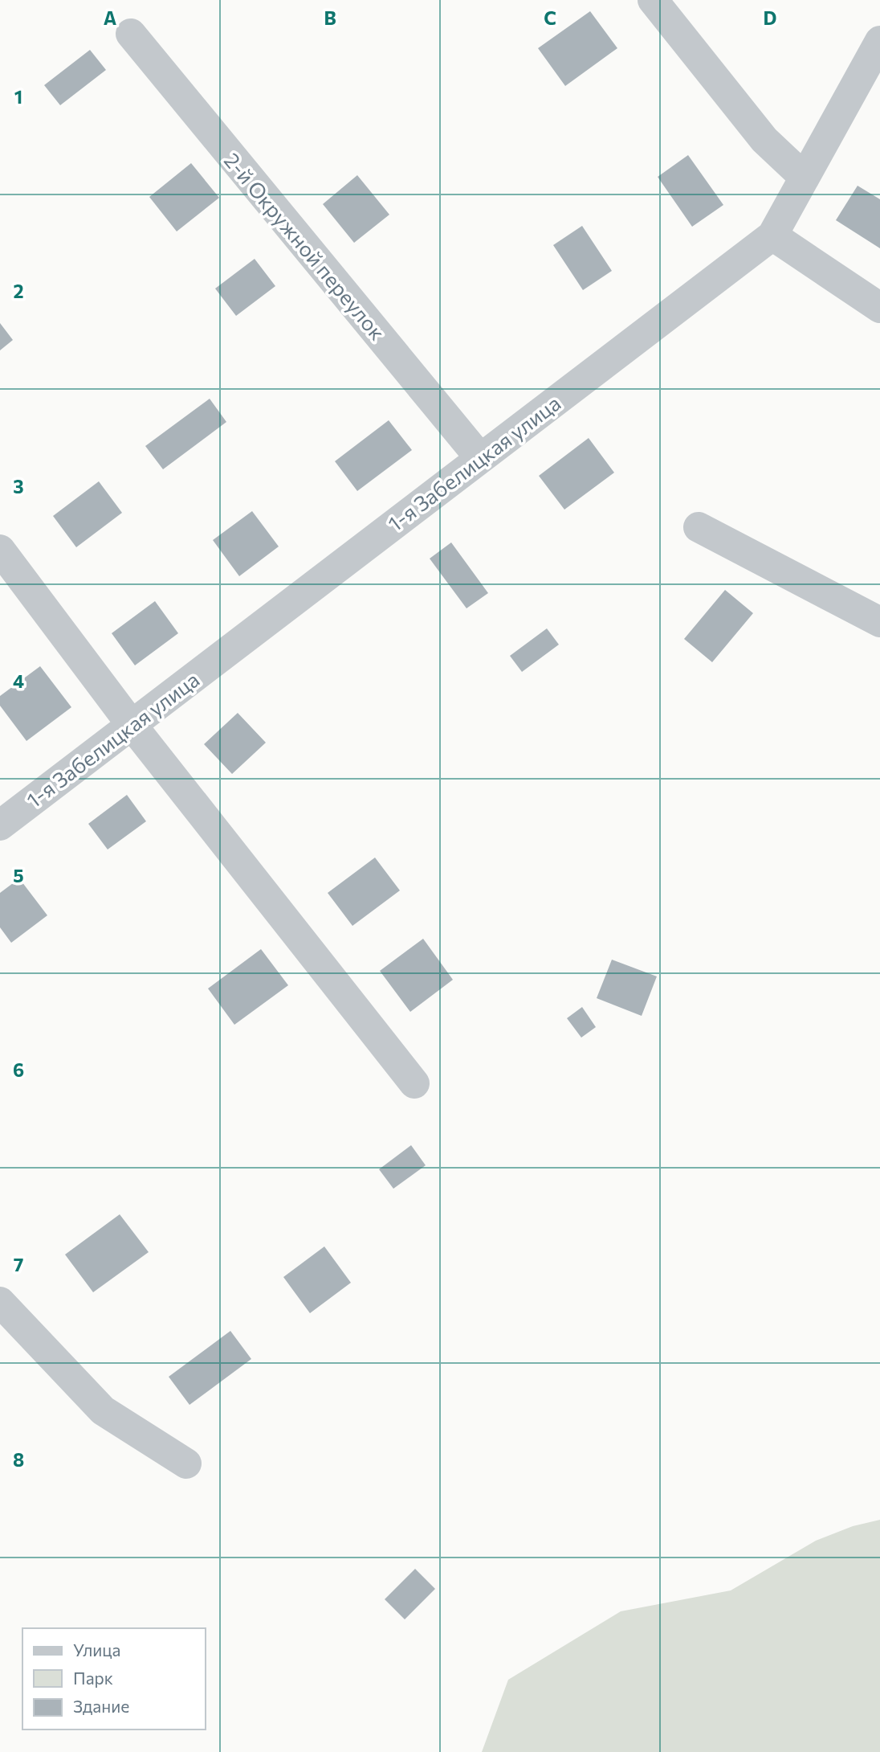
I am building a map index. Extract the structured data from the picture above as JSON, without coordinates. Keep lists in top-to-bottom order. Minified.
{"streets":{"street":["2-й Окружной переулок","1-я Забелицкая улица"]},"crossings":[["2-й Окружной переулок","1-я Забелицкая улица"]],"legend":["Улица","Парк","Здание"],"grid":{"columns":["A","B","C","D"],"rows":["1","2","3","4","5","6","7","8"]}}
